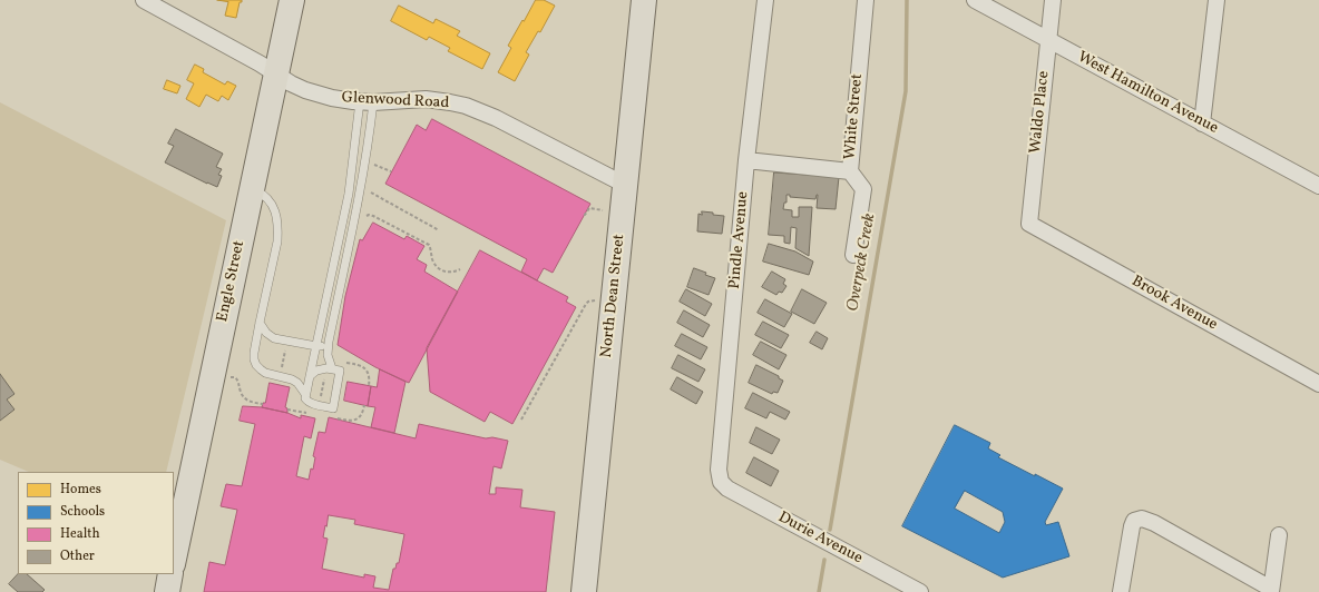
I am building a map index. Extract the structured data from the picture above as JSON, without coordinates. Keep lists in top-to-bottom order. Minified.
{"streets":{"main road":["Engle Street","North Dean Street"],"street":["West Hamilton Avenue","Glenwood Road","Waldo Place","White Street","Pindle Avenue","Brook Avenue","Durie Avenue"]},"crossings":[["West Hamilton Avenue","Waldo Place"],["Glenwood Road","Engle Street"],["Glenwood Road","North Dean Street"],["Waldo Place","Brook Avenue"],["Pindle Avenue","Durie Avenue"]],"water":["Overpeck Creek"],"legend":["Homes","Schools","Health","Other"]}
